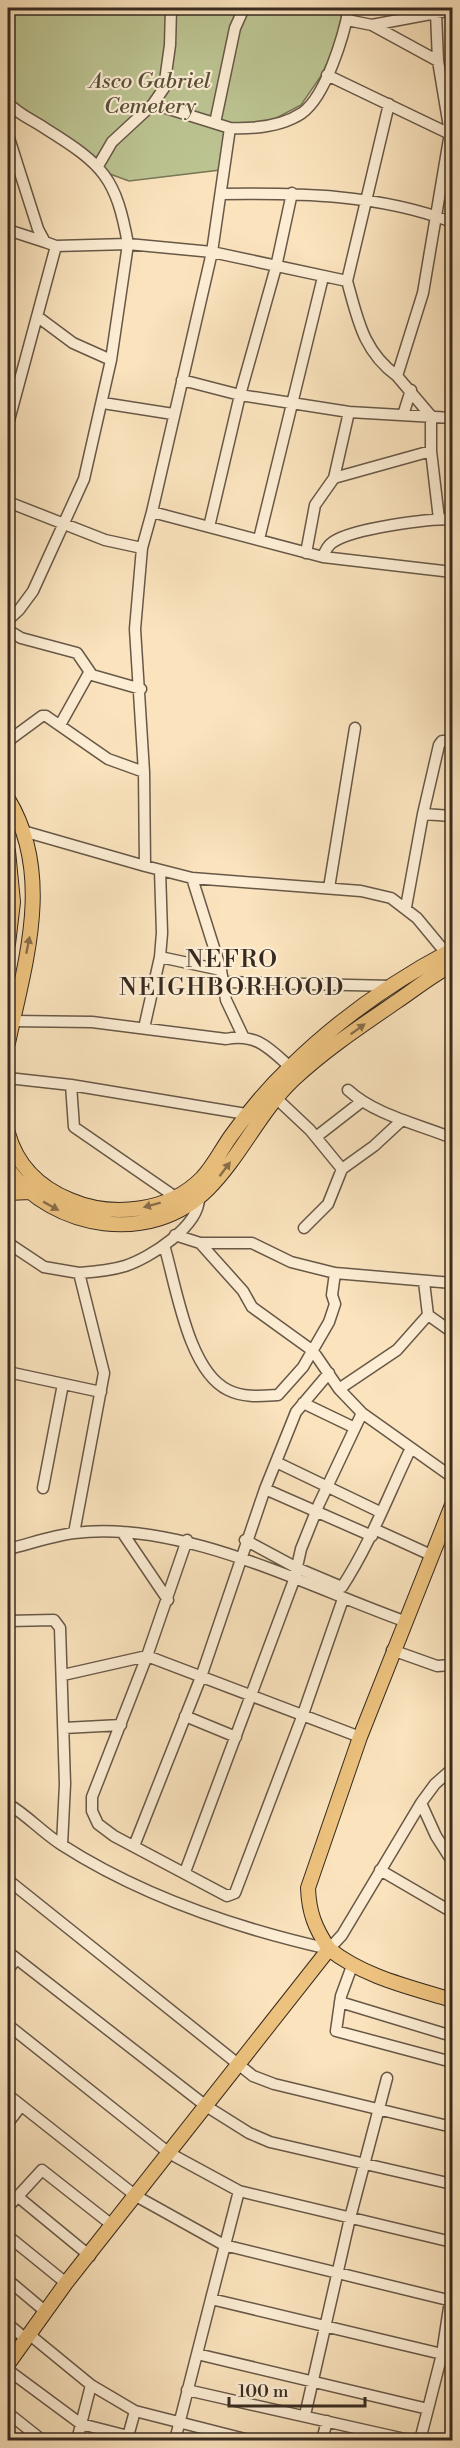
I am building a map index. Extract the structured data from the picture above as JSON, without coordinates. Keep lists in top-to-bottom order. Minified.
{"districts":["NEFRO NEIGHBORHOOD"],"parks":["Asco Gabriel Cemetery"],"scale_bar":"100 m"}
